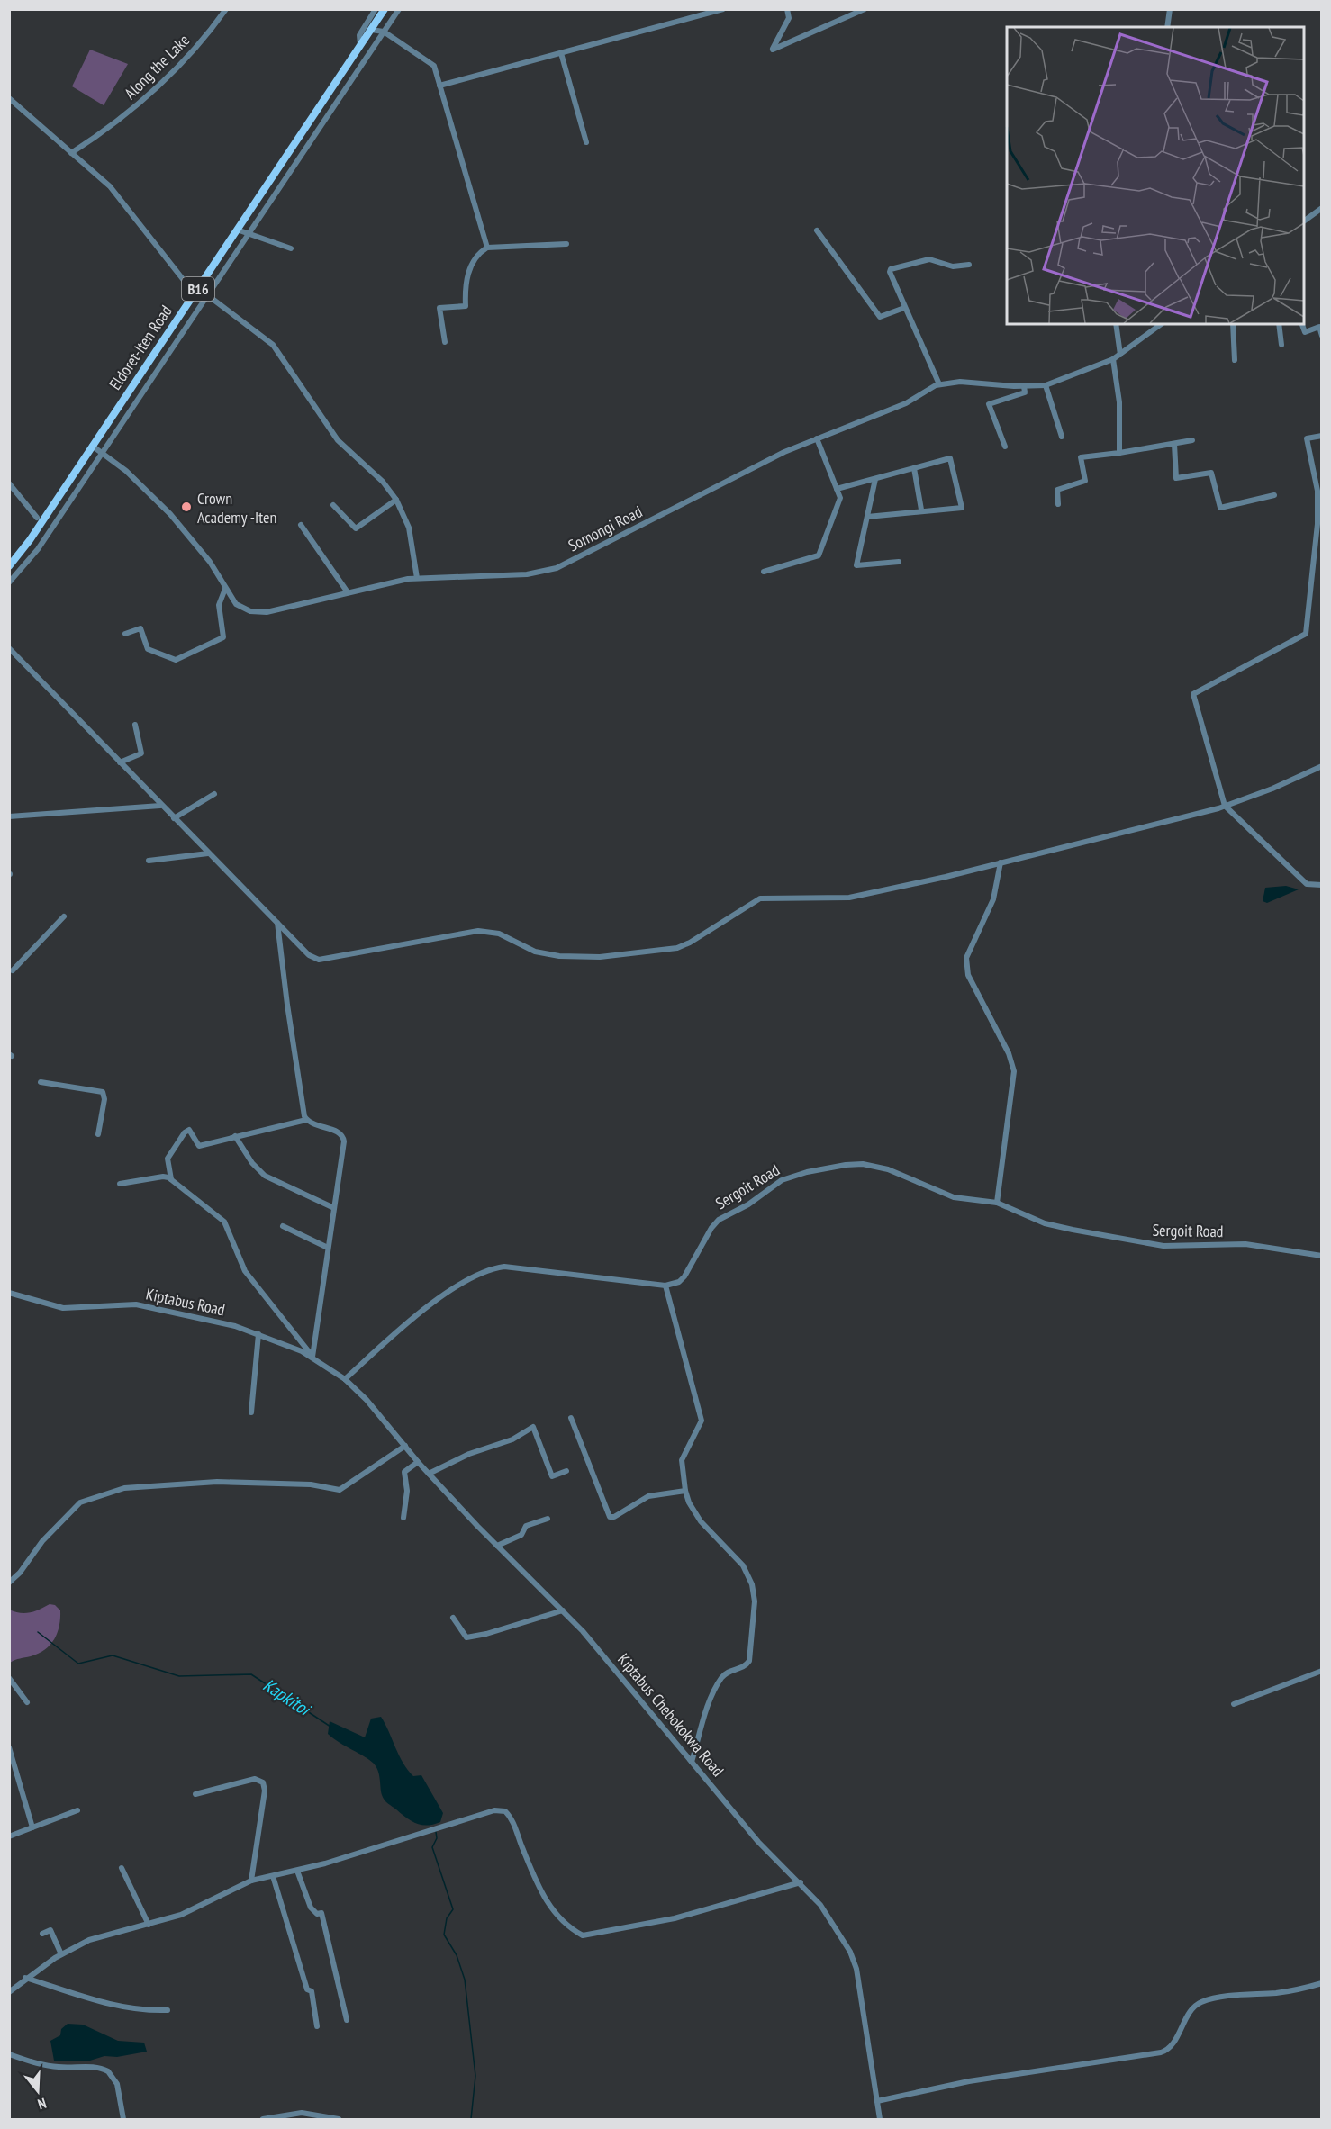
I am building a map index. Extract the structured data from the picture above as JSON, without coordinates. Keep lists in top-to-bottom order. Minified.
{"streets":{"main road":["B16","Eldoret-Iten Road"],"street":["Along the Lake","Somongi Road","Sergoit Road","Kiptabus Road","Kiptabus Chebokokwa Road"]},"crossings":[["Eldoret-Iten Road","Somongi Road"],["Kiptabus Road","Kiptabus Chebokokwa Road"]],"water":["Kapkitoi"],"places":["Crown Academy -Iten"],"north":"bottom"}
